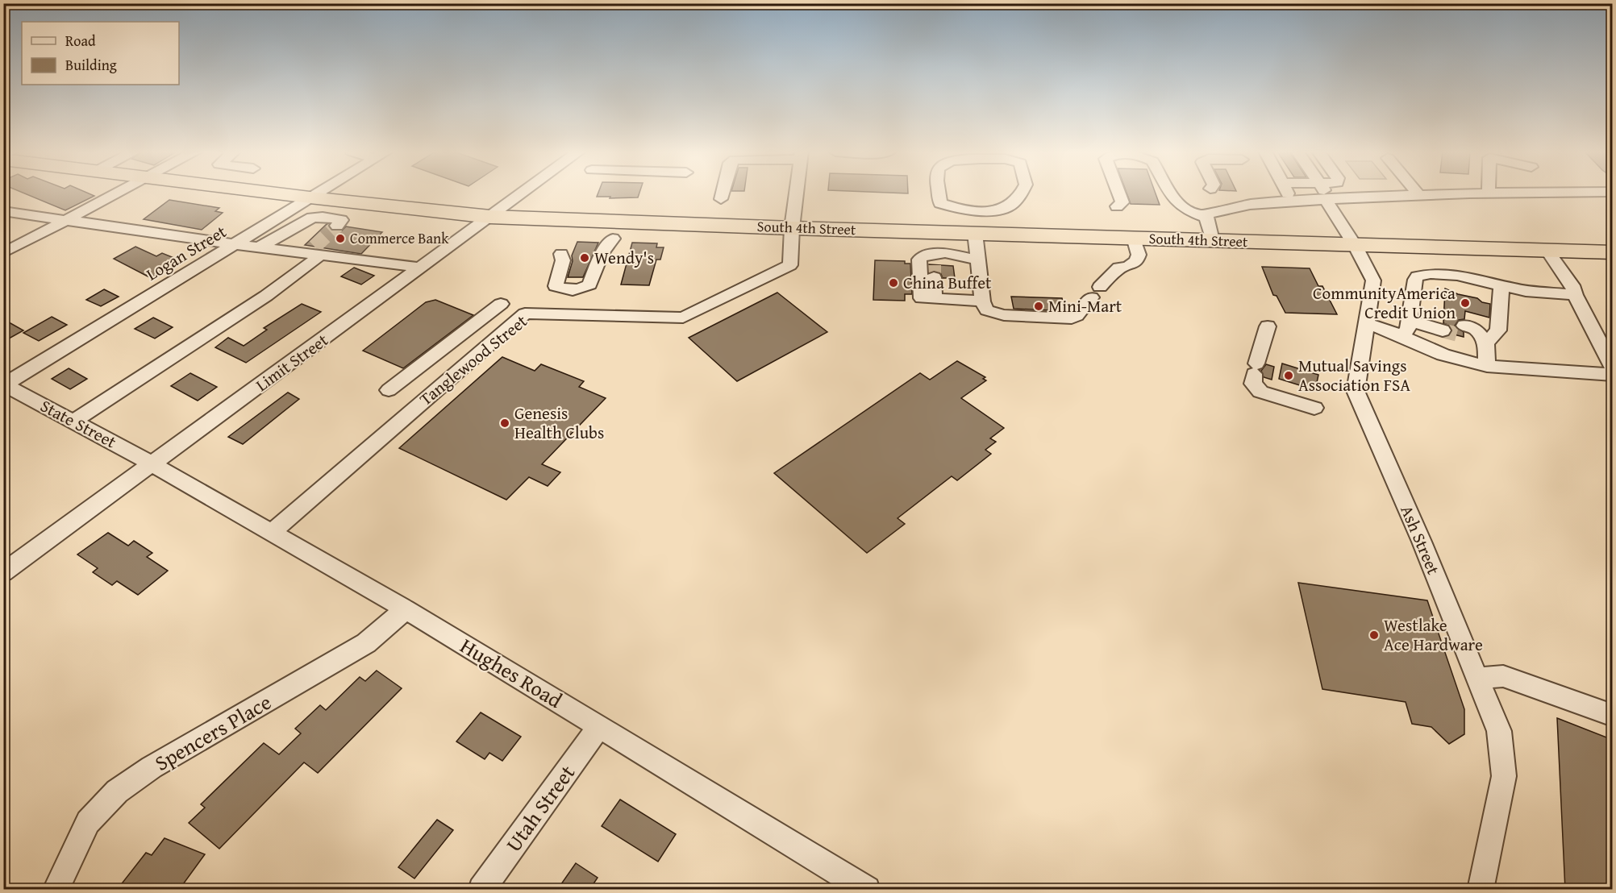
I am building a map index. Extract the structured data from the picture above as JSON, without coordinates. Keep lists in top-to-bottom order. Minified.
{"streets":{"highway":["South 4th Street"],"street":["Logan Street","Tanglewood Street","Limit Street","State Street","Ash Street","Hughes Road","Spencers Place","Utah Street"]},"crossings":[["South 4th Street","Logan Street"],["South 4th Street","Tanglewood Street"],["South 4th Street","Limit Street"],["South 4th Street","Ash Street"],["Logan Street","State Street"],["Tanglewood Street","Hughes Road"],["Limit Street","State Street"],["Limit Street","Hughes Road"],["State Street","Hughes Road"],["Hughes Road","Spencers Place"],["Hughes Road","Utah Street"]],"places":["Commerce Bank","Wendy's","China Buffet","CommunityAmerica Credit Union","Mini-Mart","Mutual Savings Association FSA","Genesis Health Clubs","Westlake Ace Hardware"],"legend":["Road","Building"]}
